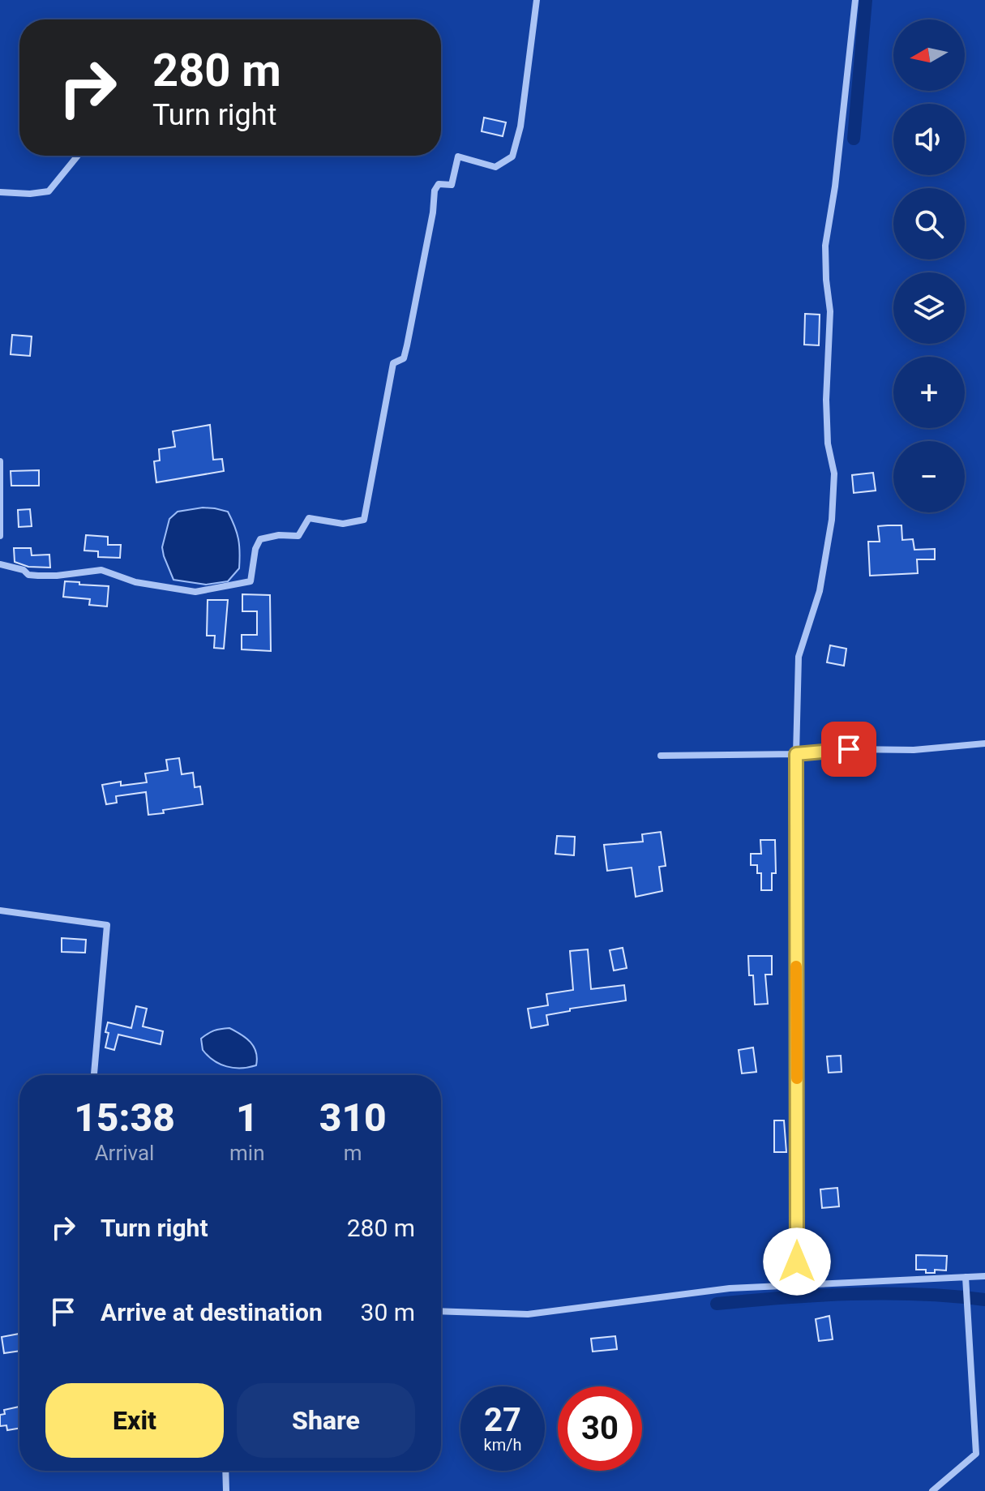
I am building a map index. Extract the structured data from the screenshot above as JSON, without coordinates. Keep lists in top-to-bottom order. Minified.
{"north":"left","page":{"map_buttons":["+","−"],"turn":["280 m","Turn right"],"eta":["15:38","Arrival","1","min","310","m"],"list":[{"name":"Turn right","value":"280 m"},{"name":"Arrive at destination","value":"30 m"}],"buttons":["Exit","Share"],"speed":"27 km/h","limit":"30"}}
